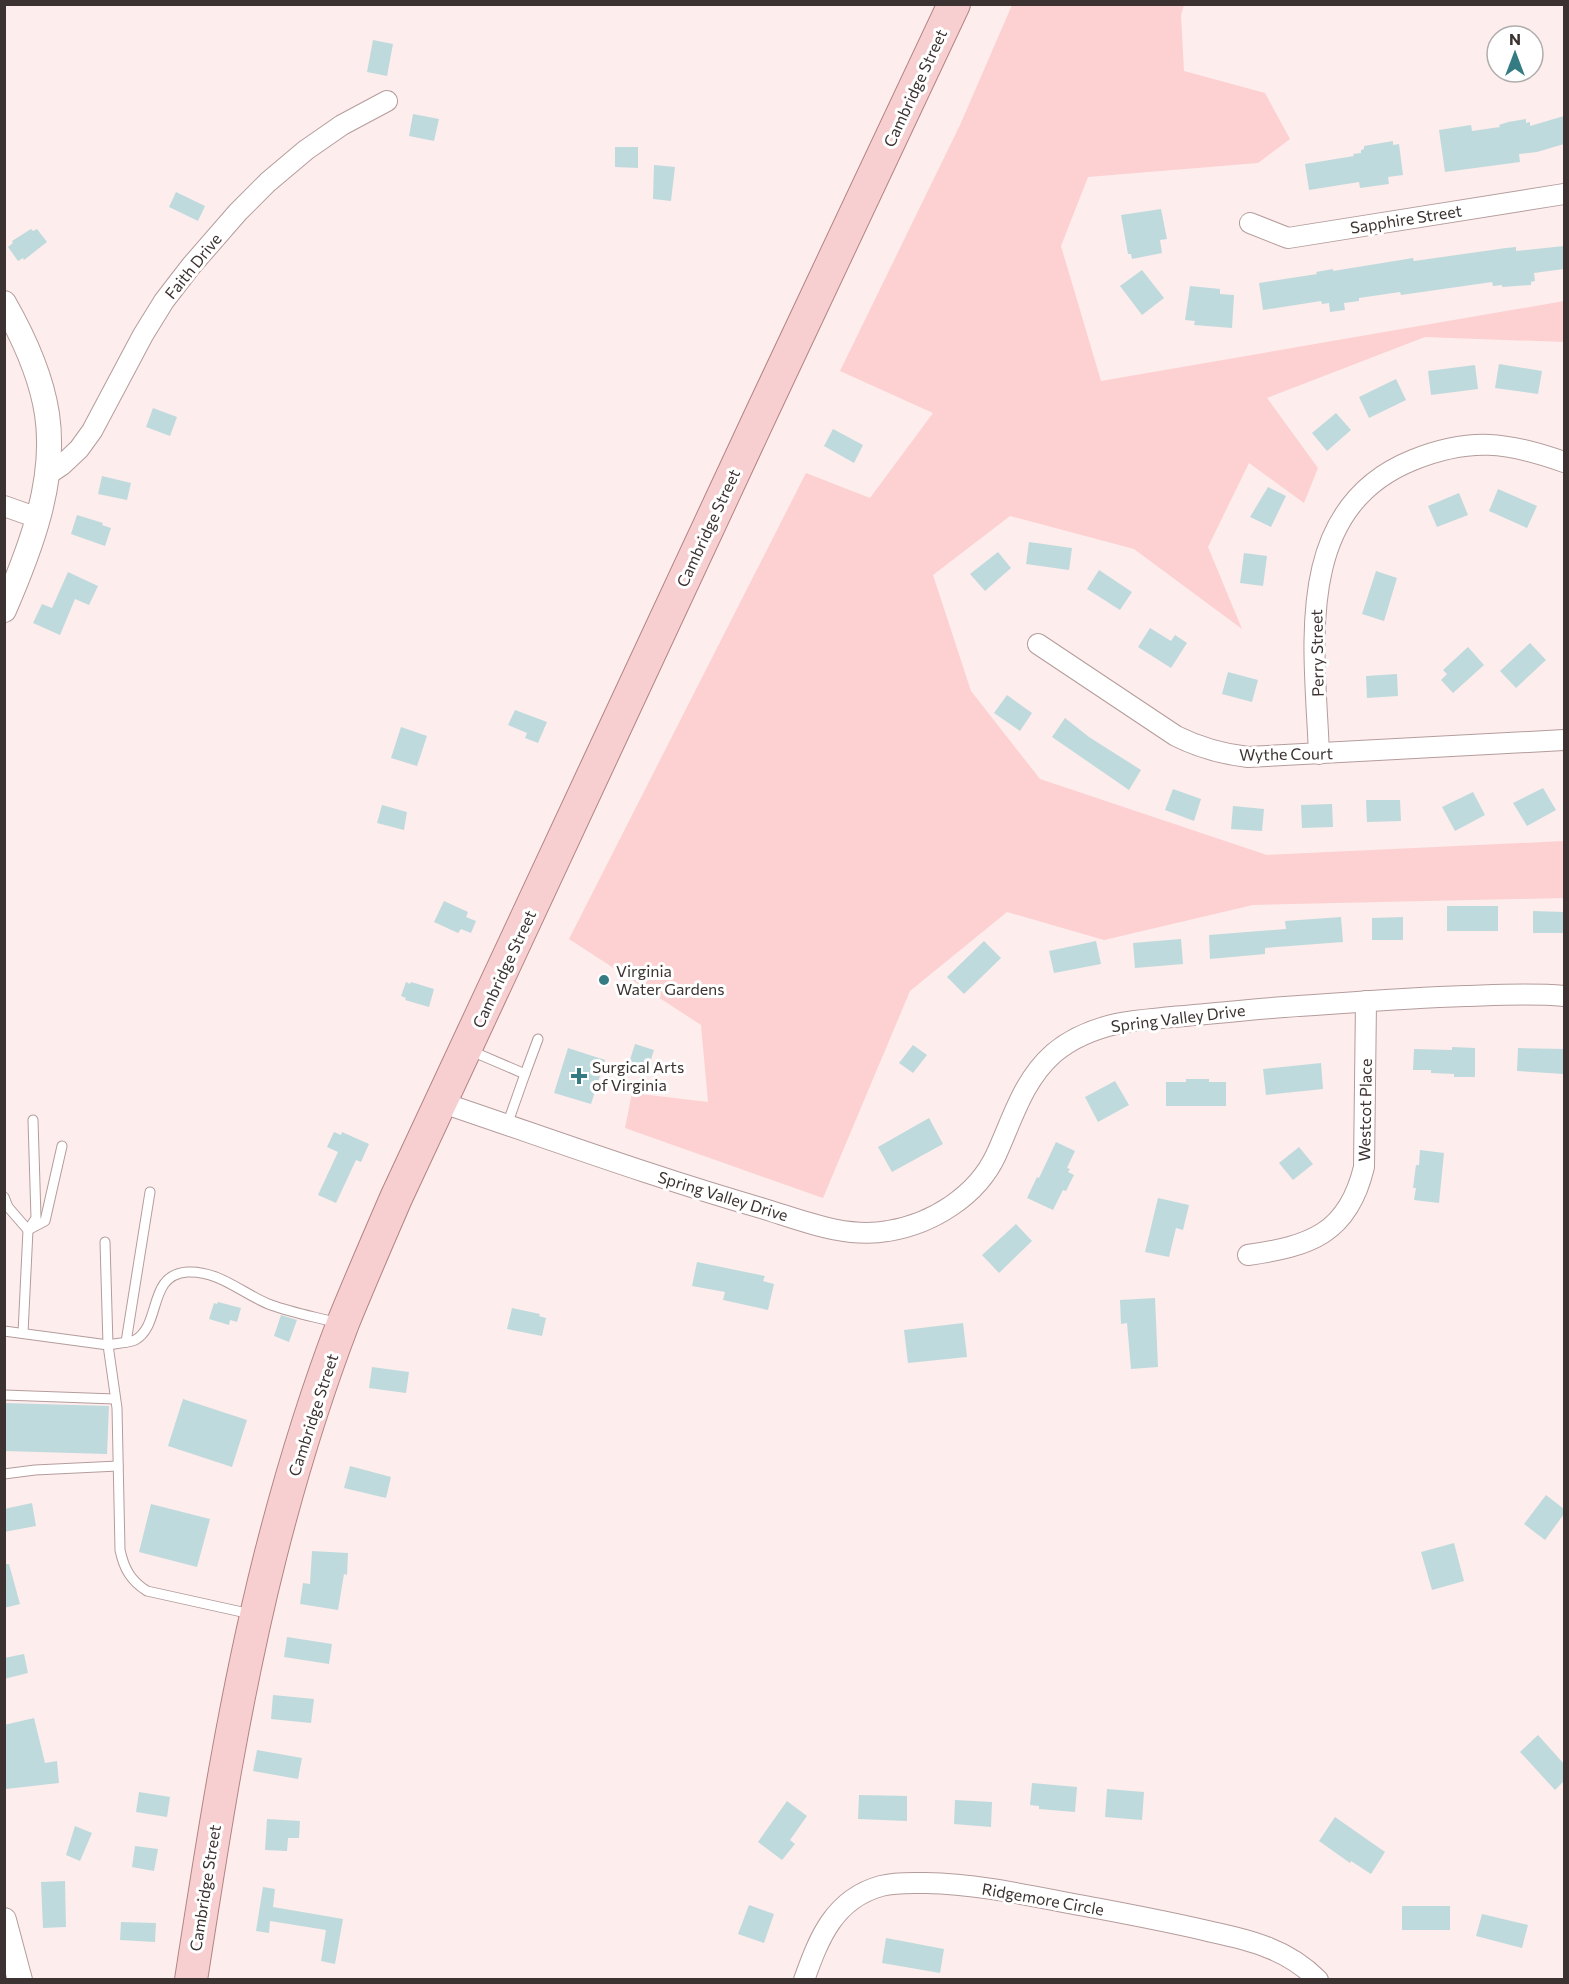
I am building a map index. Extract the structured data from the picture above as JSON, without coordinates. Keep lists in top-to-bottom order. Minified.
{"streets":{"main road":["Cambridge Street"],"street":["Sapphire Street","Faith Drive","Perry Street","Wythe Court","Spring Valley Drive","Westcot Place","Ridgemore Circle"]},"crossings":[["Cambridge Street","Spring Valley Drive"],["Perry Street","Wythe Court"],["Spring Valley Drive","Westcot Place"]],"places":{"other":["Virginia Water Gardens"],"health":["Surgical Arts of Virginia"]},"north":"top"}
